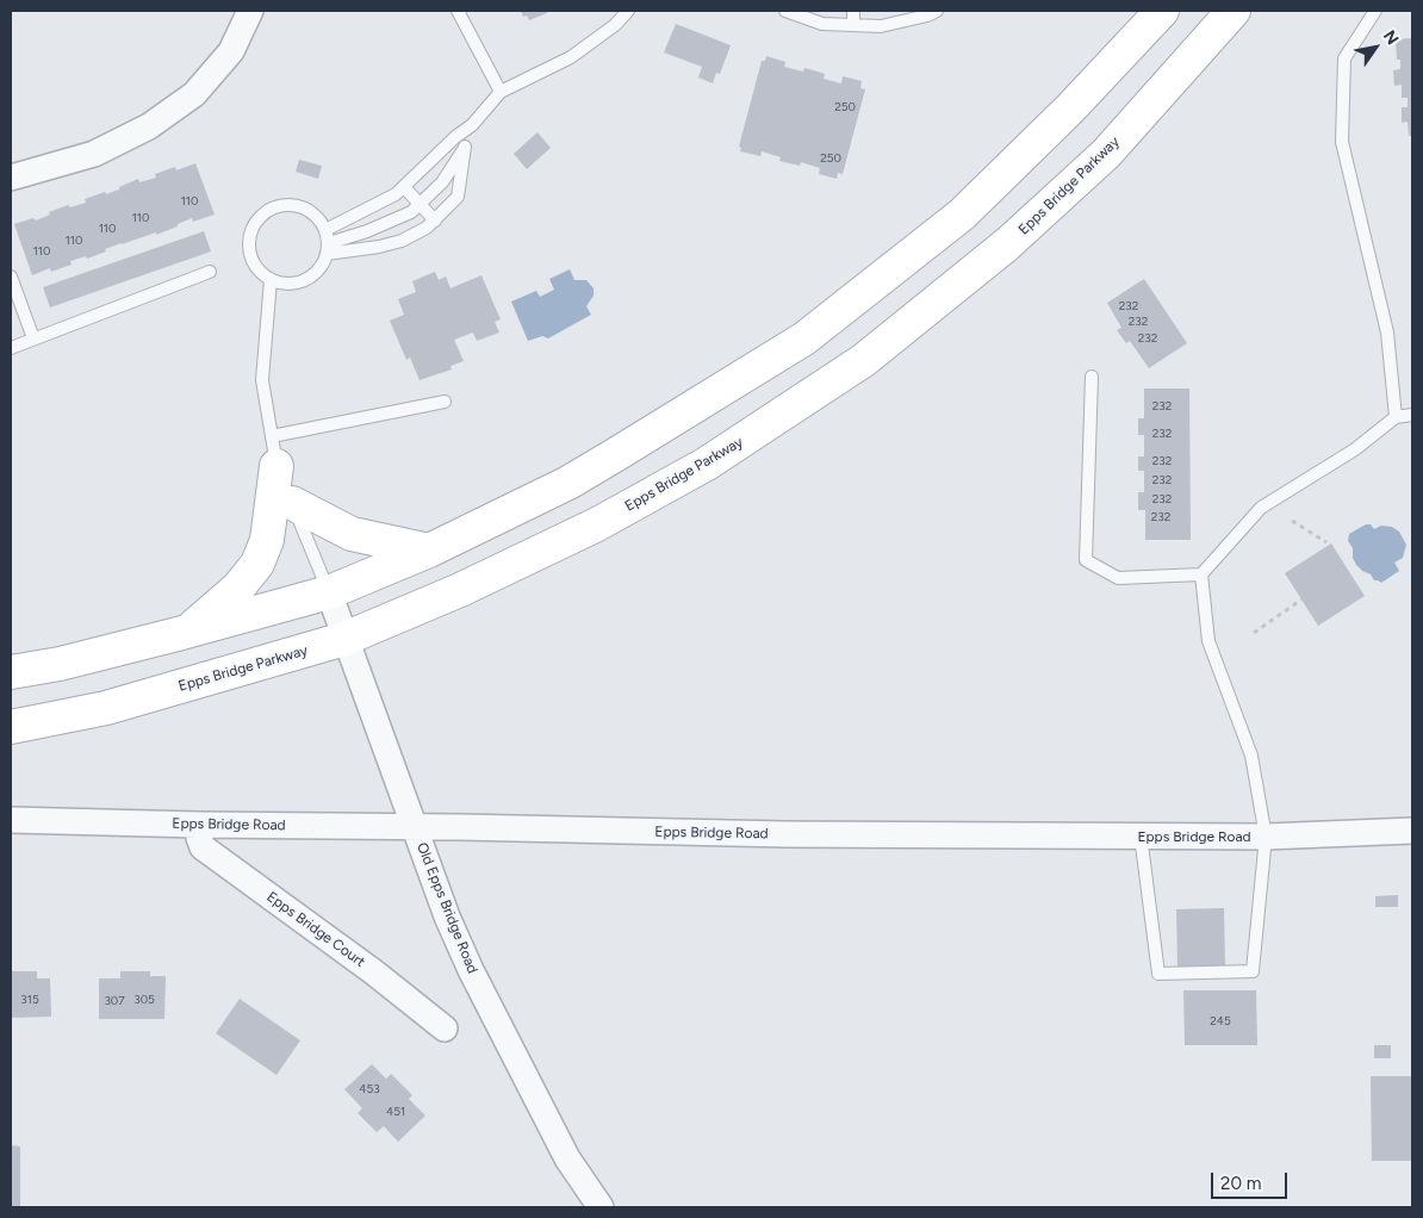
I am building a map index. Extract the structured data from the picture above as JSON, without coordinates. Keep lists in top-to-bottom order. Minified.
{"streets":{"main road":["Epps Bridge Parkway"],"street":["Epps Bridge Road","Old Epps Bridge Road","Epps Bridge Court"]},"crossings":[["Epps Bridge Parkway","Old Epps Bridge Road"],["Epps Bridge Road","Old Epps Bridge Road"],["Epps Bridge Road","Epps Bridge Court"]],"house_numbers":["250","250","110","110","110","110","110","232","232","232","232","232","232","232","232","232","315","305","307","245","453","451"],"scale_bar":"20 m","north":"top right"}
